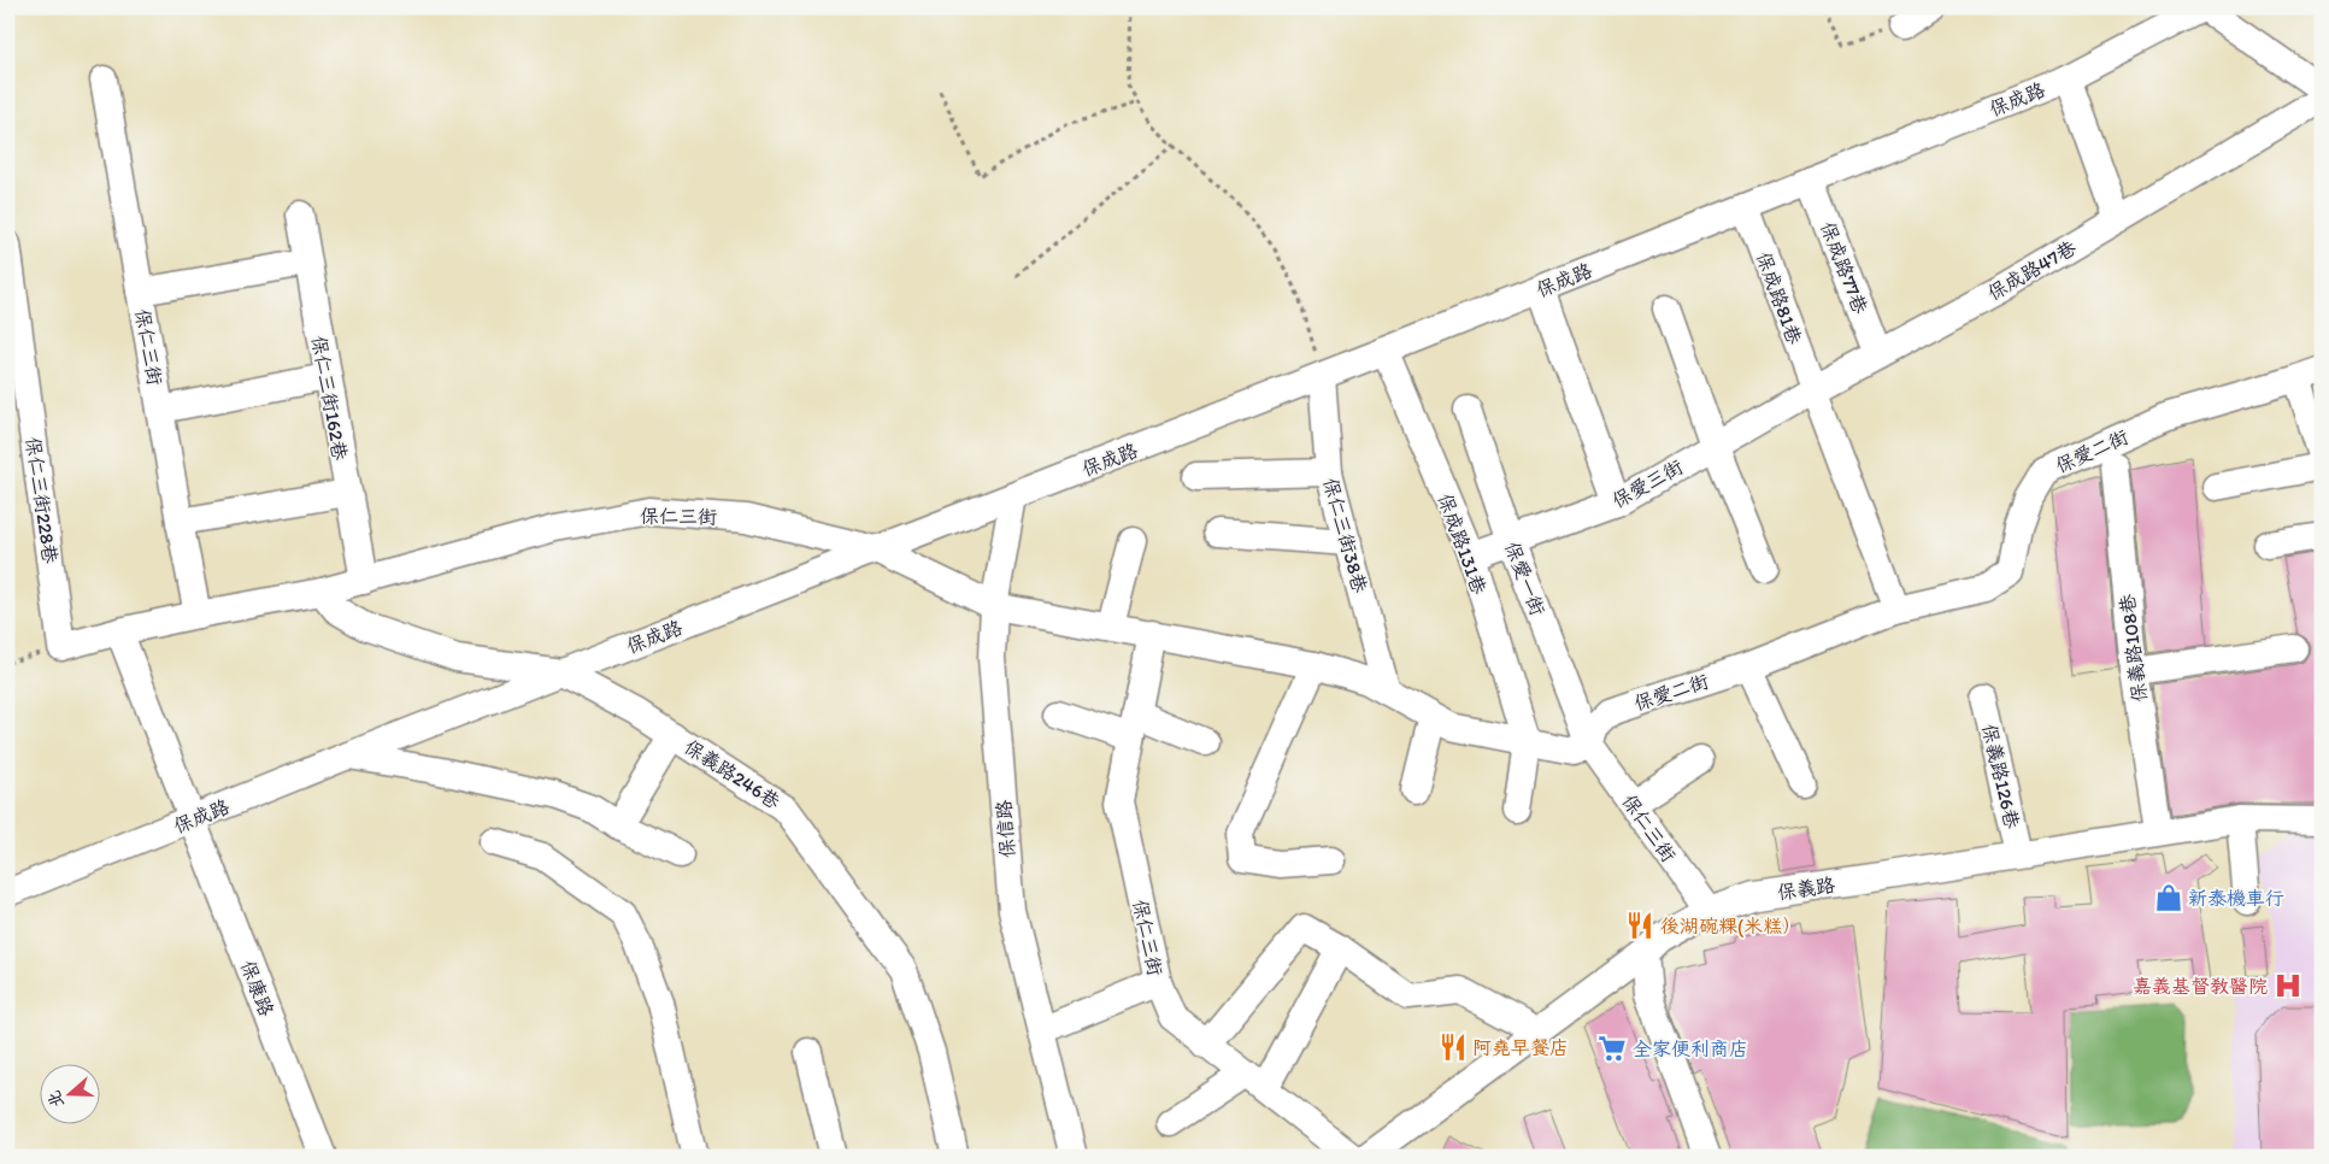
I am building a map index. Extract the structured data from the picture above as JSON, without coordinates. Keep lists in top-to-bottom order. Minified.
{"streets":{"street":["保成路","保成路77巷","保成路47巷","保成路81巷","保仁三街","保仁三街162巷","保愛二街","保愛三街","保仁三街228巷","保仁三街38巷","保成路131巷","保愛一街","保義路108巷","保義路246巷","保義路126巷","保信路","保義路","保康路"]},"crossings":[["保成路","保成路77巷"],["保成路","保成路81巷"],["保成路","保仁三街"],["保成路","保仁三街38巷"],["保成路","保成路131巷"],["保成路","保義路246巷"],["保成路","保信路"],["保成路","保康路"],["保成路77巷","保成路47巷"],["保成路47巷","保成路81巷"],["保成路47巷","保愛三街"],["保成路81巷","保愛三街"],["保仁三街","保仁三街162巷"],["保仁三街","保愛二街"],["保仁三街","保仁三街228巷"],["保仁三街","保仁三街38巷"],["保仁三街","保成路131巷"],["保仁三街","保愛一街"],["保仁三街","保義路246巷"],["保仁三街","保信路"],["保仁三街","保義路"],["保仁三街","保康路"],["保愛二街","保愛一街"],["保愛三街","保成路131巷"],["保愛三街","保愛一街"],["保義路108巷","保義路"],["保義路126巷","保義路"]],"places":{"shop":["新泰機車行"],"restaurant":["後湖碗粿(米糕）","阿堯早餐店"],"hospital":["嘉義基督教醫院"],"supermarket":["全家便利商店"]},"north":"left"}
